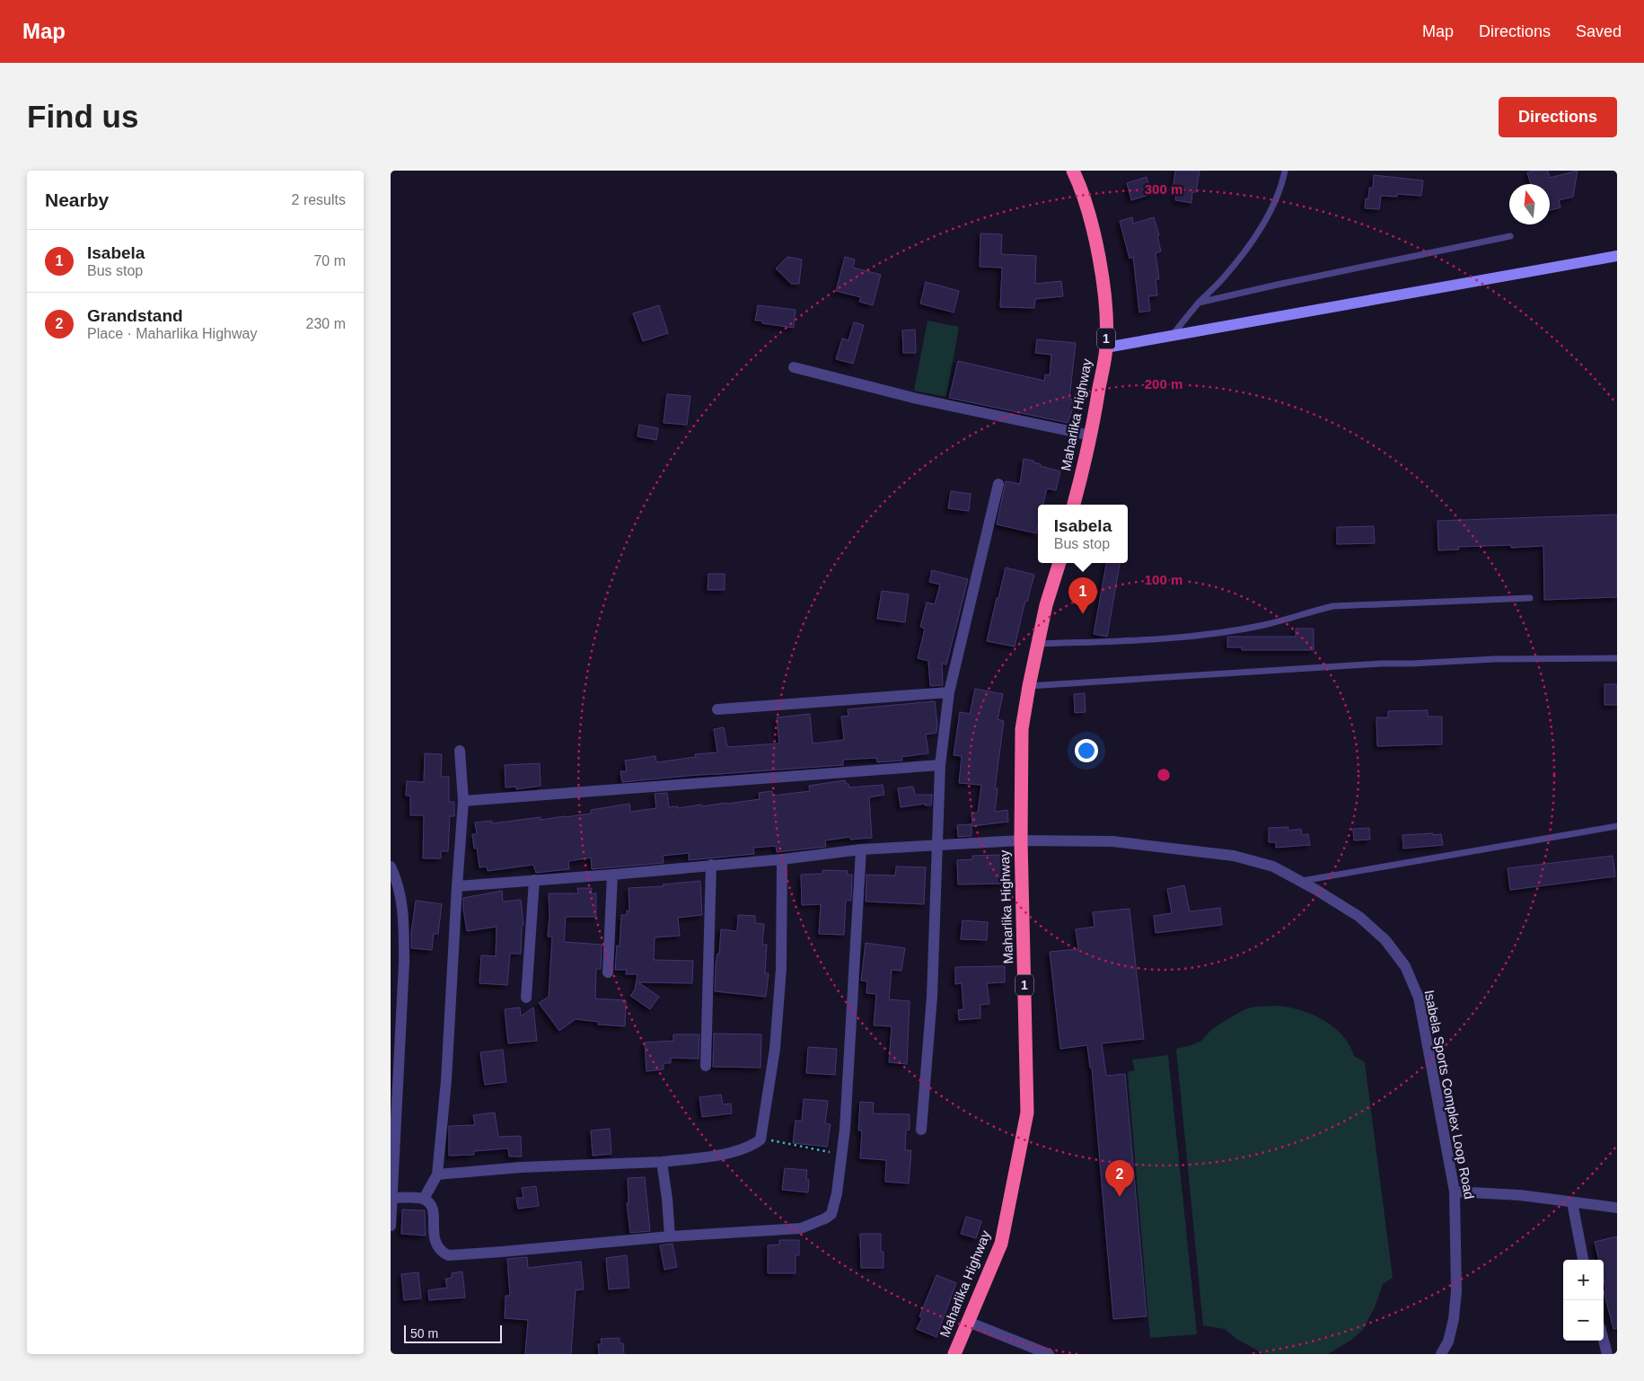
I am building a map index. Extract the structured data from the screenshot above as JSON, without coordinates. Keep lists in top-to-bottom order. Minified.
{"streets":{"highway":["1","Maharlika Highway"],"street":["Isabela Sports Complex Loop Road"]},"crossings":[["Maharlika Highway","Isabela Sports Complex Loop Road"]],"scale_bar":"50 m","north":"top","page":{"header":"Map","nav":["Map","Directions","Saved"],"buttons":"Directions","title":"Find us","heading":["Nearby","2 results"],"list":[{"mark":"1","name":"Isabela","note":"Bus stop","value":"70 m"},{"mark":"2","name":"Grandstand","note":"Place · Maharlika Highway","value":"230 m"}],"popup":["Isabela","Bus stop"],"pins":["1","2"],"map_buttons":["+","−"],"scale":"50 m"},"rings":["300 m","200 m","100 m"]}
